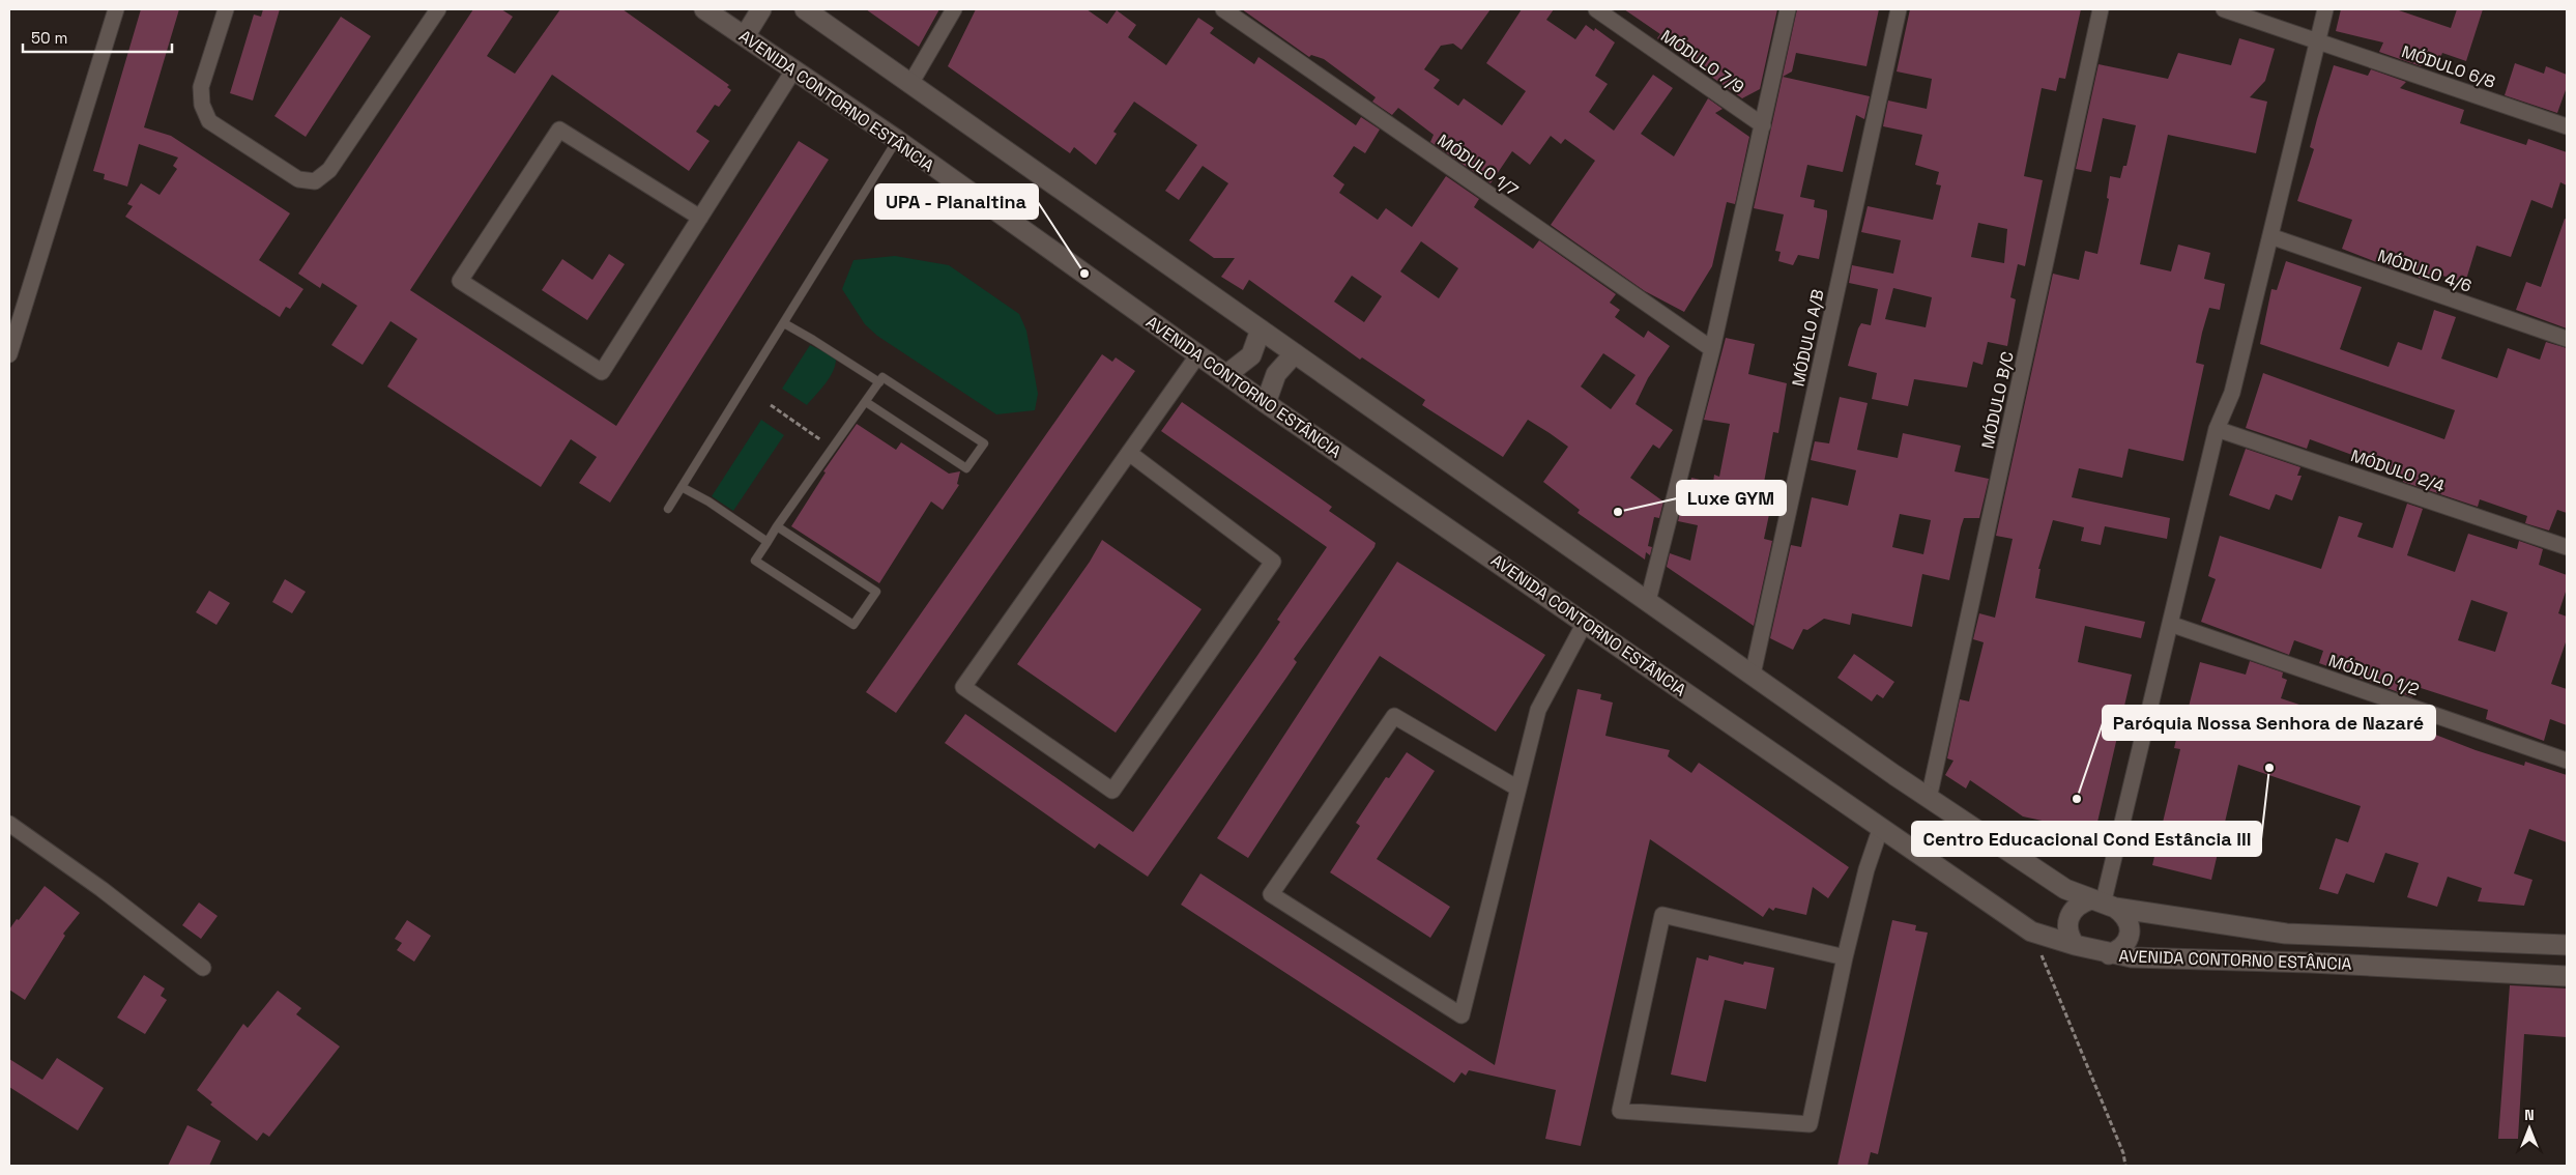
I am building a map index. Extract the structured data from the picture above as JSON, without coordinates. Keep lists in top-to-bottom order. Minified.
{"streets":{"street":["MÓDULO 7/9","MÓDULO 6/8","AVENIDA CONTORNO ESTÂNCIA","MÓDULO 1/7","MÓDULO 4/6","MÓDULO A/B","MÓDULO B/C","MÓDULO 2/4","MÓDULO 1/2"]},"crossings":[["AVENIDA CONTORNO ESTÂNCIA","MÓDULO A/B"],["AVENIDA CONTORNO ESTÂNCIA","MÓDULO B/C"]],"places":["UPA - Planaltina","Luxe GYM","Centro Educacional Cond Estância III","Paróquia Nossa Senhora de Nazaré"],"scale_bar":"50 m","north":"top"}
